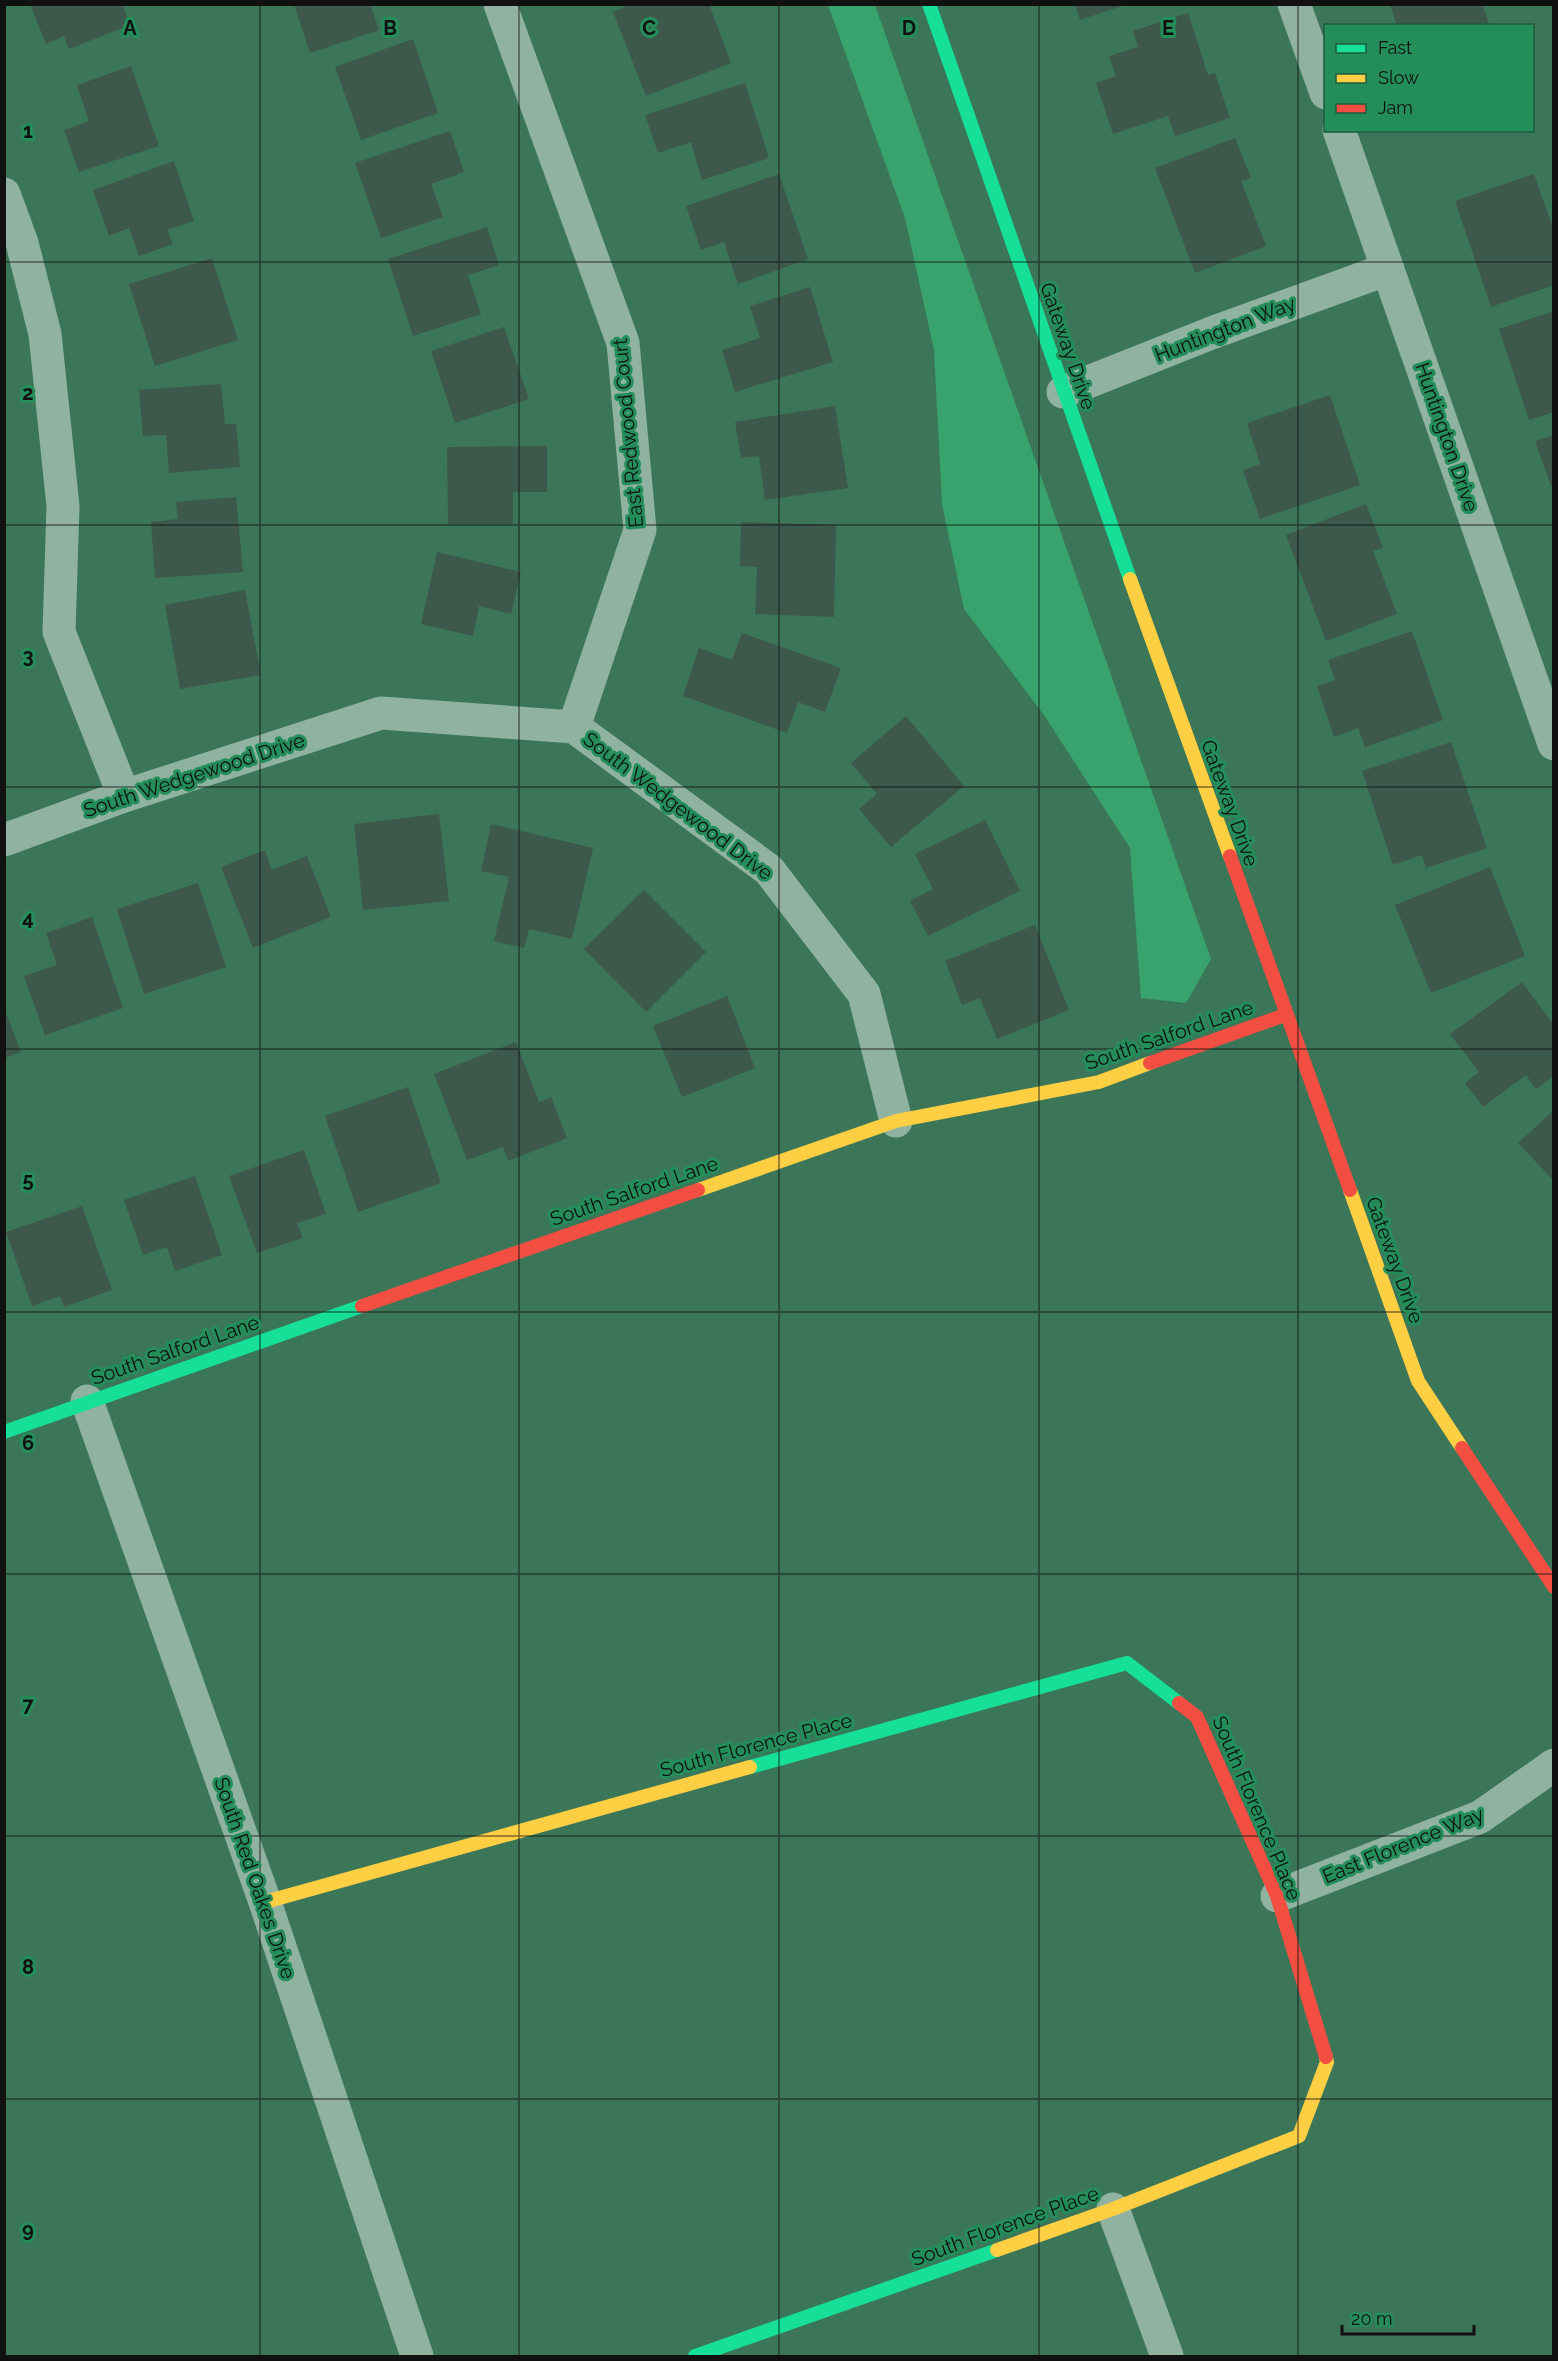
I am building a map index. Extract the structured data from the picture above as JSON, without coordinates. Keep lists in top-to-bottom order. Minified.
{"streets":{"street":["Huntington Way","Gateway Drive","East Redwood Court","Huntington Drive","South Wedgewood Drive","South Salford Lane","South Florence Place","East Florence Way","South Red Oakes Drive"]},"crossings":[["Huntington Way","Gateway Drive"],["Huntington Way","Huntington Drive"],["Gateway Drive","South Salford Lane"],["East Redwood Court","South Wedgewood Drive"],["South Wedgewood Drive","South Salford Lane"],["South Salford Lane","South Red Oakes Drive"],["South Florence Place","East Florence Way"],["South Florence Place","South Red Oakes Drive"]],"legend":["Fast","Slow","Jam"],"scale_bar":"20 m","grid":{"columns":["A","B","C","D","E"],"rows":["1","2","3","4","5","6","7","8","9"]}}
